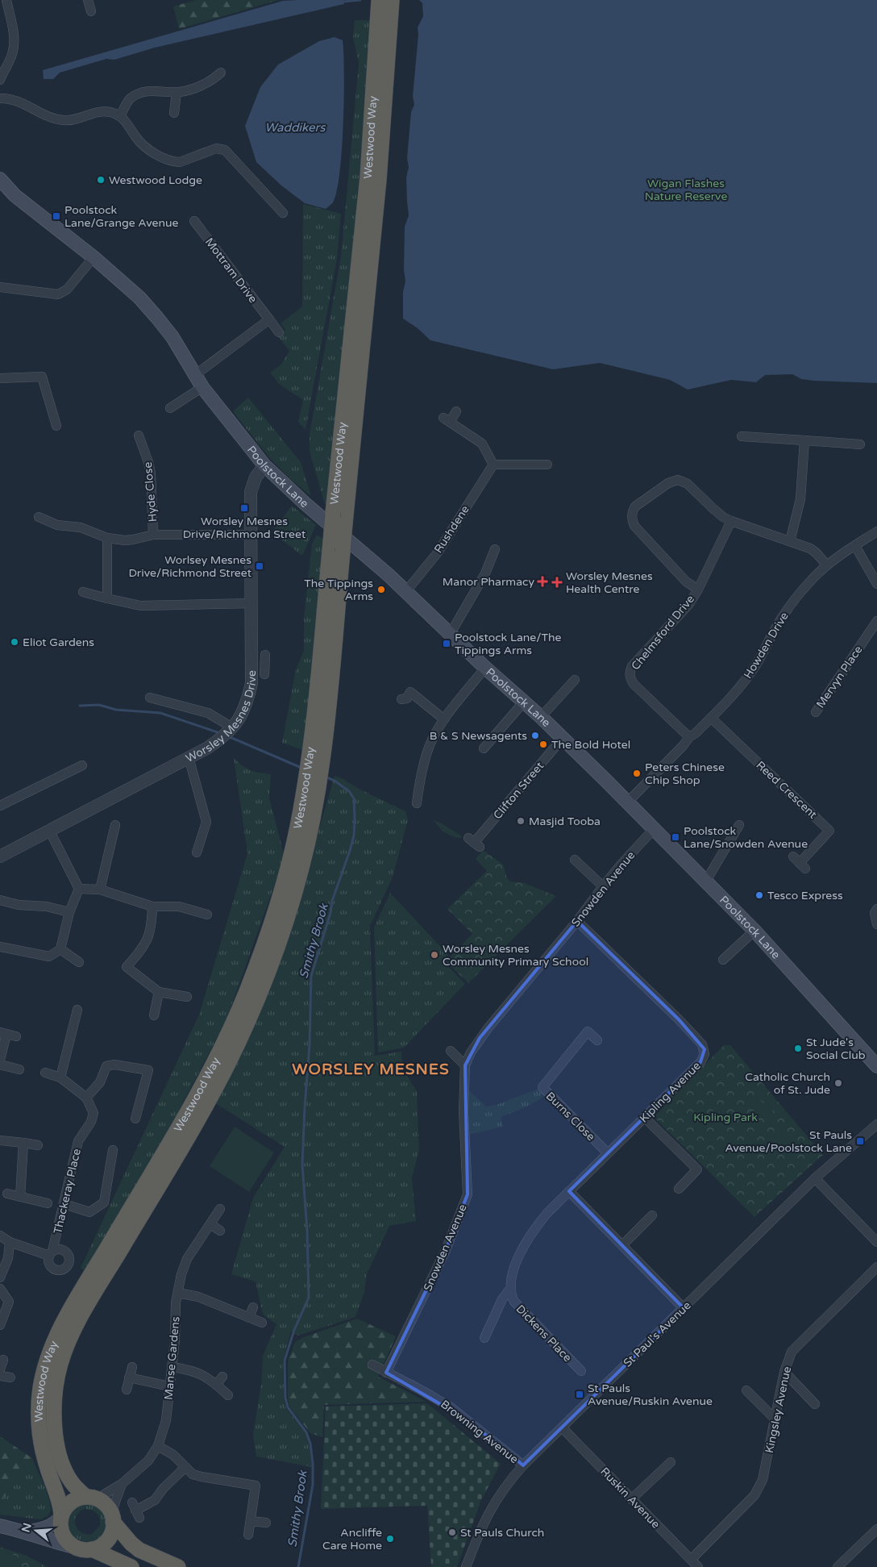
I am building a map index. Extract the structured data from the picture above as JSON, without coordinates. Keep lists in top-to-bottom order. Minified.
{"streets":{"highway":["Westwood Way"],"main road":["Poolstock Lane"],"street":["Mottram Drive","Hyde Close","Rushdene","Chelmsford Drive","Howden Drive","Mervyn Place","Worsley Mesnes Drive","Reed Crescent","Clifton Street","Snowden Avenue","Kipling Avenue","Burns Close","Thackeray Place","Dickens Place","St Paul's Avenue","Manse Gardens","Kingsley Avenue","Browning Avenue","Ruskin Avenue"]},"crossings":[["Westwood Way","Manse Gardens"],["Poolstock Lane","Rushdene"],["Poolstock Lane","Howden Drive"],["Poolstock Lane","Worsley Mesnes Drive"],["Poolstock Lane","Clifton Street"],["Poolstock Lane","Snowden Avenue"],["Chelmsford Drive","Howden Drive"],["Howden Drive","Reed Crescent"],["Snowden Avenue","Kipling Avenue"],["Snowden Avenue","Browning Avenue"],["Kipling Avenue","Burns Close"],["St Paul's Avenue","Browning Avenue"],["St Paul's Avenue","Ruskin Avenue"],["Kingsley Avenue","Ruskin Avenue"]],"districts":["WORSLEY MESNES"],"water":["Waddikers","Smithy Brook"],"parks":["Wigan Flashes Nature Reserve","Kipling Park"],"places":{"other":["Westwood Lodge","The Tippings Arms","Eliot Gardens","B & S Newsagents","The Bold Hotel","Peters Chinese Chip Shop","Masjid Tooba","Tesco Express","Worsley Mesnes Community Primary School","St Jude's Social Club","Catholic Church of St. Jude","St Pauls Church","Ancliffe Care Home"],"transit":["Poolstock Lane/Grange Avenue","Worsley Mesnes Drive/Richmond Street","Worlsey Mesnes Drive/Richmond Street","Poolstock Lane/The Tippings Arms","Poolstock Lane/Snowden Avenue","St Pauls Avenue/Poolstock Lane","St Pauls Avenue/Ruskin Avenue"],"health":["Manor Pharmacy","Worsley Mesnes Health Centre"]},"north":"left"}
